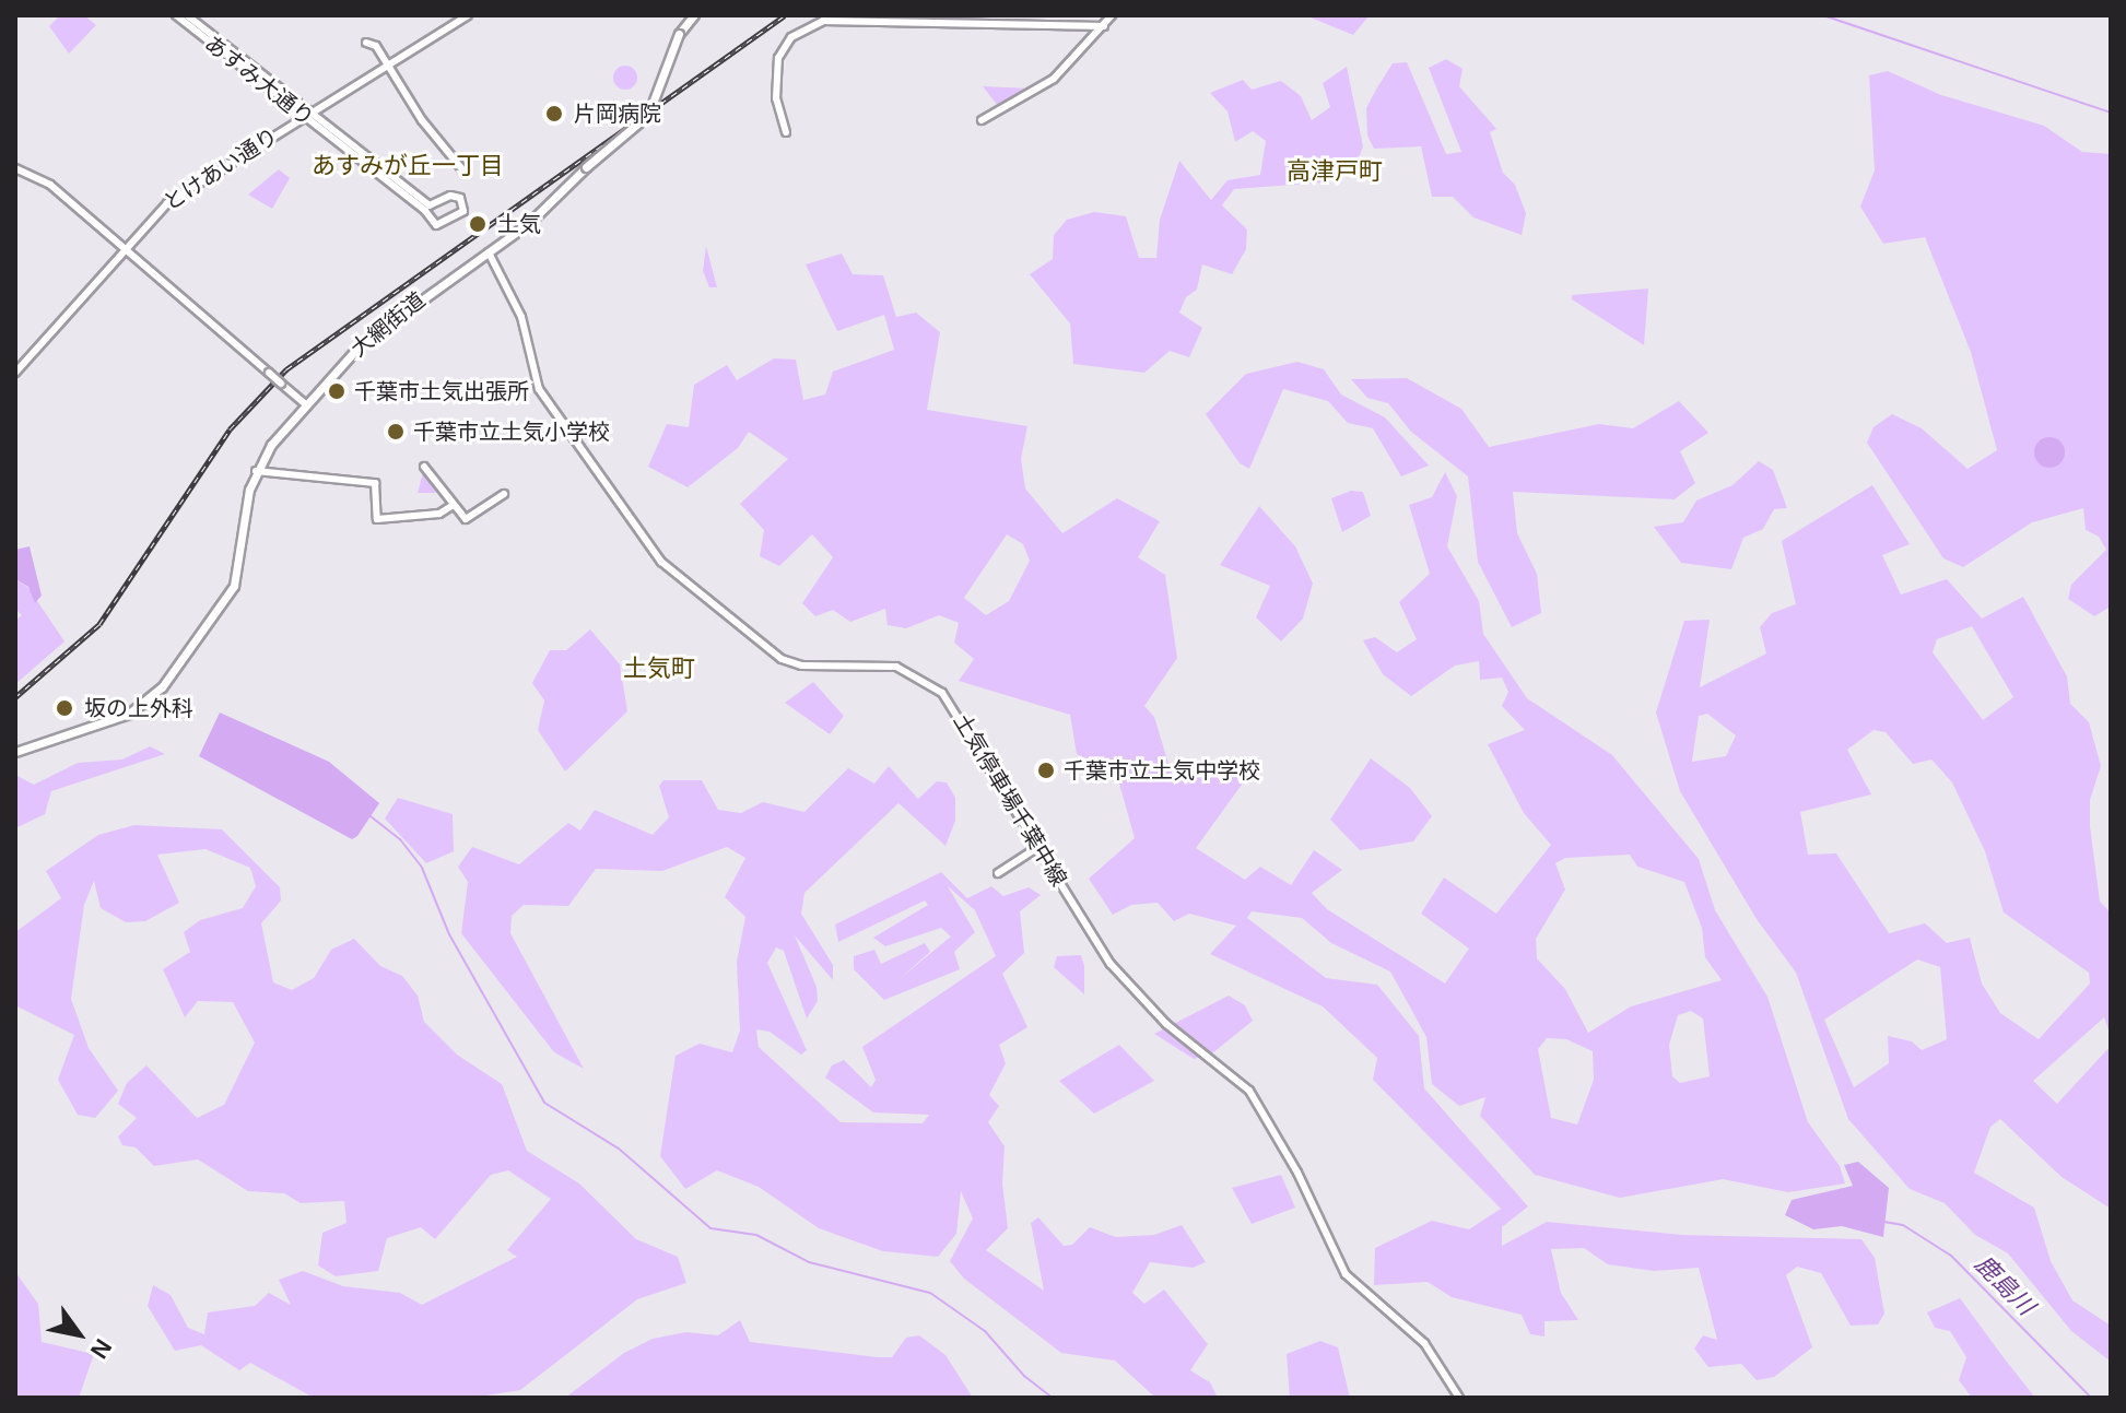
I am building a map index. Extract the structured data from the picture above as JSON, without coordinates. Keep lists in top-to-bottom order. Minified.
{"streets":{"main road":["大網街道"],"street":["あすみ大通り","とけあい通り","土気停車場千葉中線"]},"crossings":[["あすみ大通り","とけあい通り"],["大網街道","土気停車場千葉中線"]],"districts":["あすみが丘一丁目","高津戸町","土気町"],"water":["鹿島川"],"places":["片岡病院","土気","千葉市土気出張所","千葉市立土気小学校","坂の上外科","千葉市立土気中学校"],"north":"bottom right"}
